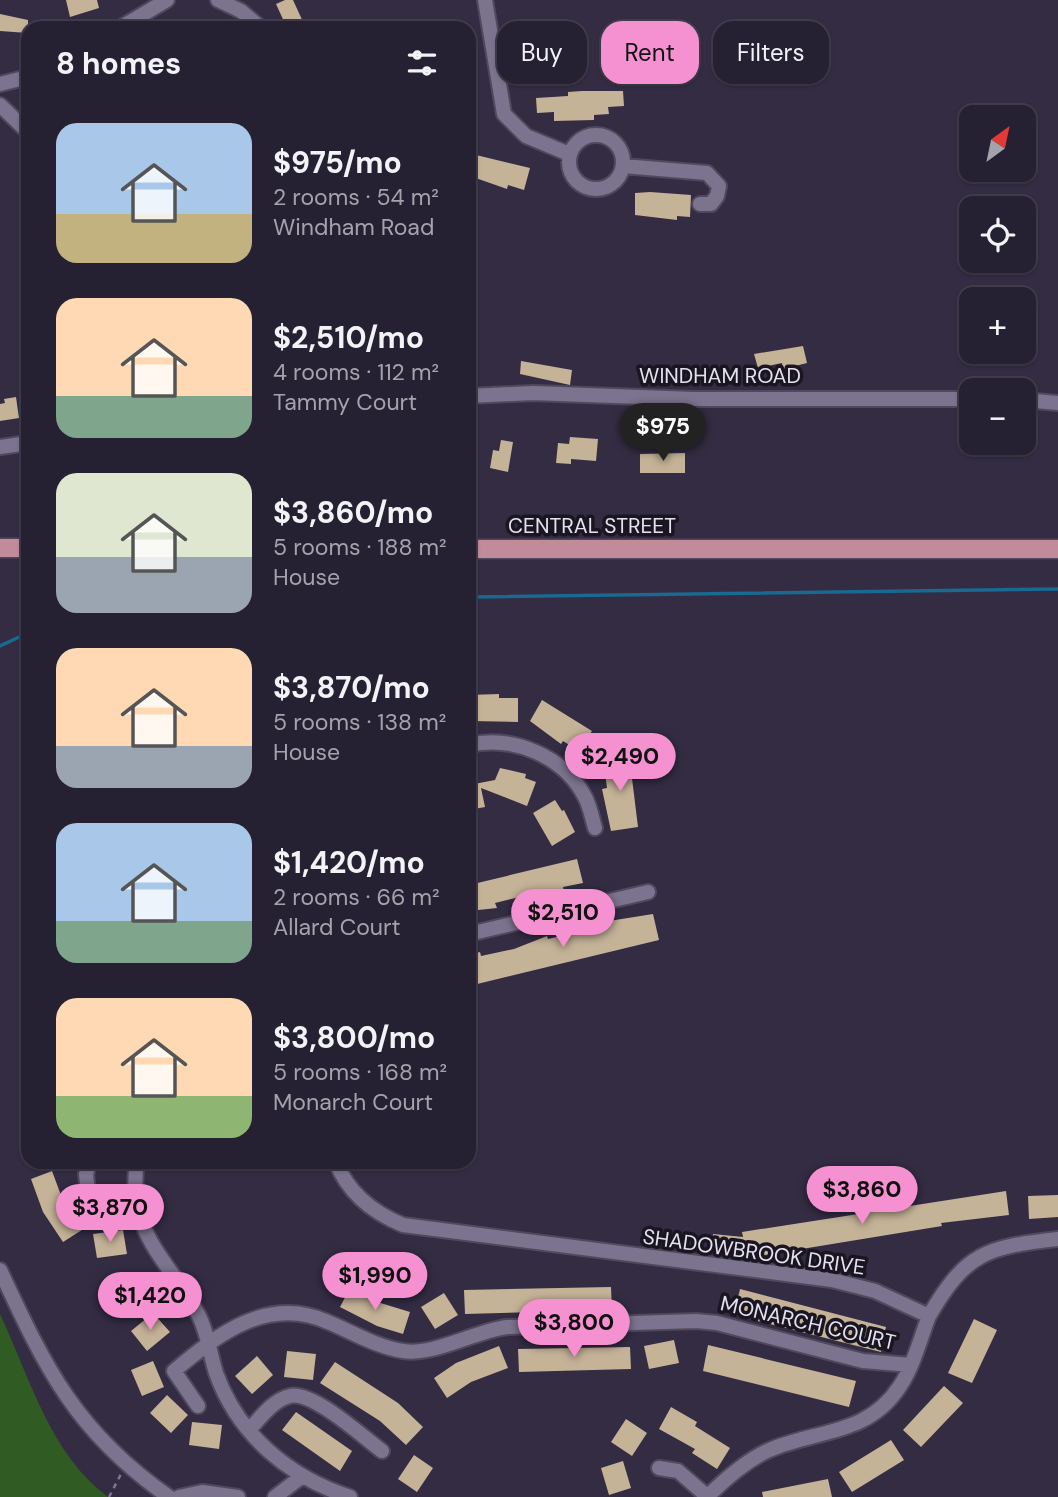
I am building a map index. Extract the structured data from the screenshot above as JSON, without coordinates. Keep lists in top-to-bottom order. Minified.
{"streets":{"main road":["CENTRAL STREET"],"street":["WINDHAM ROAD","SHADOWBROOK DRIVE","MONARCH COURT"]},"north":"top right","page":{"chip":["Buy","Rent","Filters"],"heading":"8 homes","map_buttons":["+","−"],"list":[{"name":"$975/mo","note":"2 rooms · 54 m² · Windham Road"},{"name":"$2,510/mo","note":"4 rooms · 112 m² · Tammy Court"},{"name":"$3,860/mo","note":"5 rooms · 188 m² · House"},{"name":"$3,870/mo","note":"5 rooms · 138 m² · House"},{"name":"$1,420/mo","note":"2 rooms · 66 m² · Allard Court"},{"name":"$3,800/mo","note":"5 rooms · 168 m² · Monarch Court"}],"price":["$975","$2,490","$2,510","$3,860","$3,870","$1,990","$1,420","$3,800"]}}
